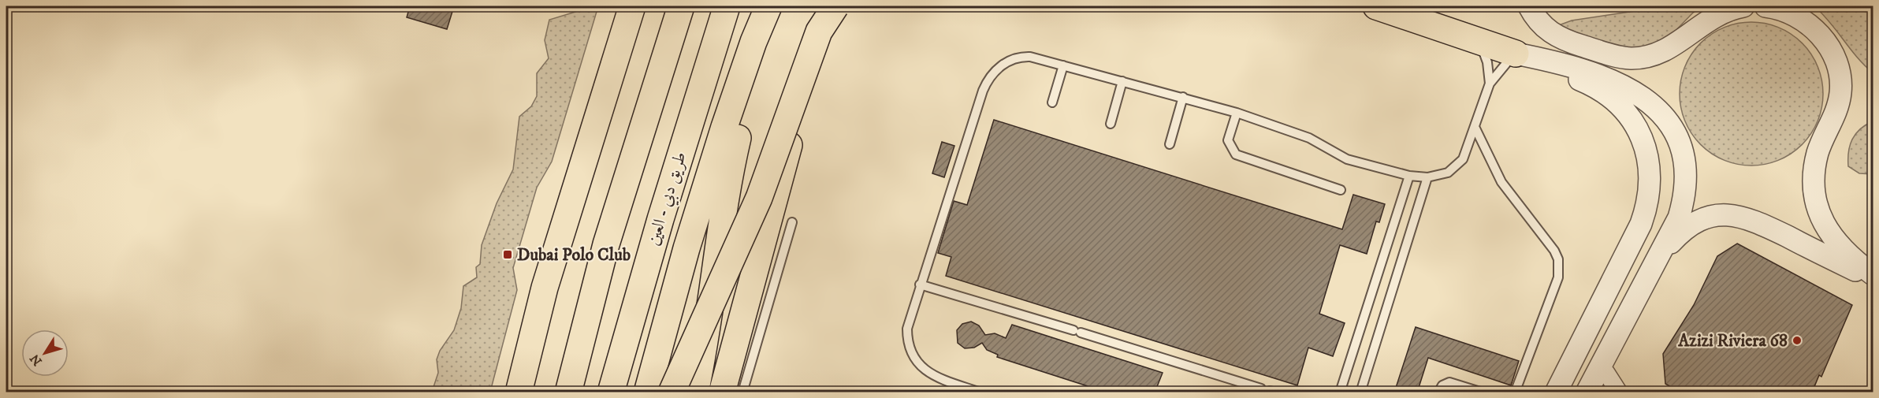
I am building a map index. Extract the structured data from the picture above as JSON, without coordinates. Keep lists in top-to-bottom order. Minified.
{"streets":{"highway":["طريق دبي - العين"]},"places":{"transit":["Dubai Polo Club"],"other":["Azizi Riviera 68"]},"north":"bottom left"}
